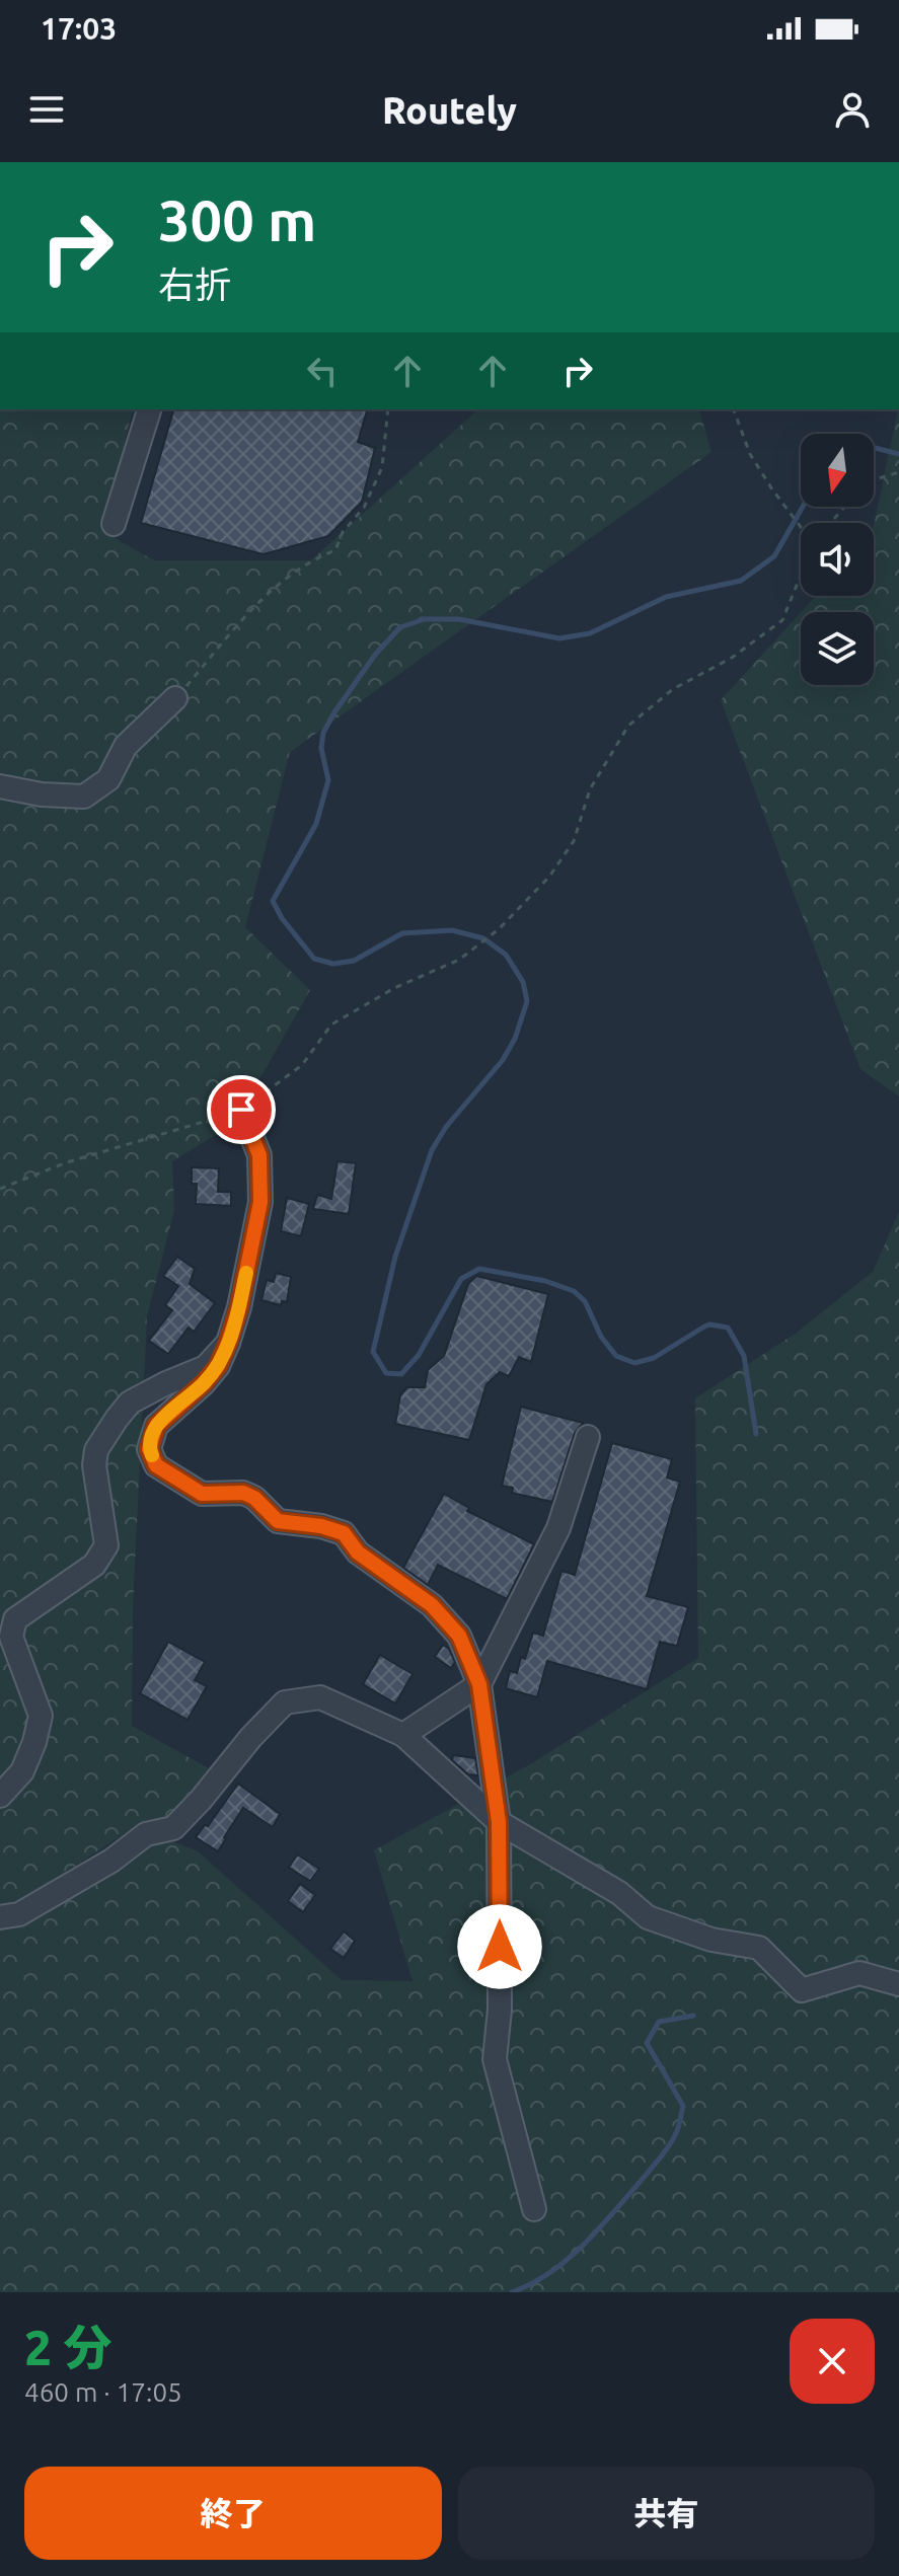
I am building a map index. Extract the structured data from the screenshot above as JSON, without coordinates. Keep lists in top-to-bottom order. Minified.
{"north":"bottom","page":{"status":"17:03","header":"Routely","turn":["300 m","右折"],"heading":["2 分","460 m · 17:05"],"buttons":["終了","共有"]}}
